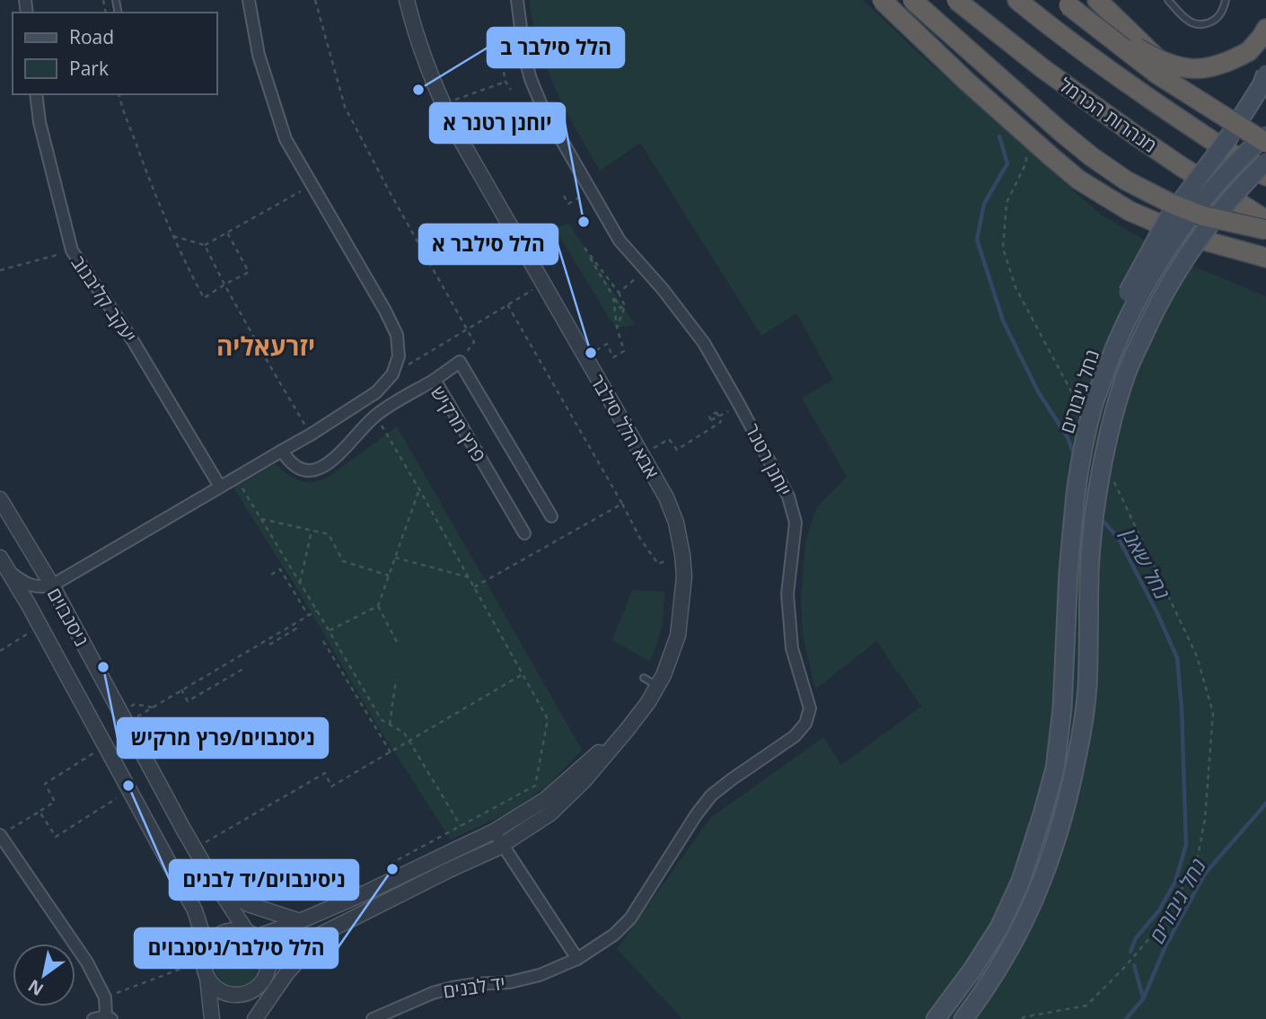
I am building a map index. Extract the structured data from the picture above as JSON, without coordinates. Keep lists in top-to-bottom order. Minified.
{"streets":{"highway":["מנהרות הכרמל"],"main road":["נחל גיבורים"],"street":["יעקב קליבנוב","פרץ מרקיש","אבא הלל סילבר","יוחנן רטנר","ניסנבוים","יד לבנים"]},"crossings":[["אבא הלל סילבר","ניסנבוים"],["יוחנן רטנר","יד לבנים"]],"districts":["יזרעאליה"],"water":["נחל שאנן","נחל גיבורים"],"places":["הלל סילבר ב","יוחנן רטנר א","הלל סילבר א","ניסנבוים/פרץ מרקיש","ניסינבוים/יד לבנים","הלל סילבר/ניסנבוים"],"legend":["Road","Park"],"north":"bottom left"}
